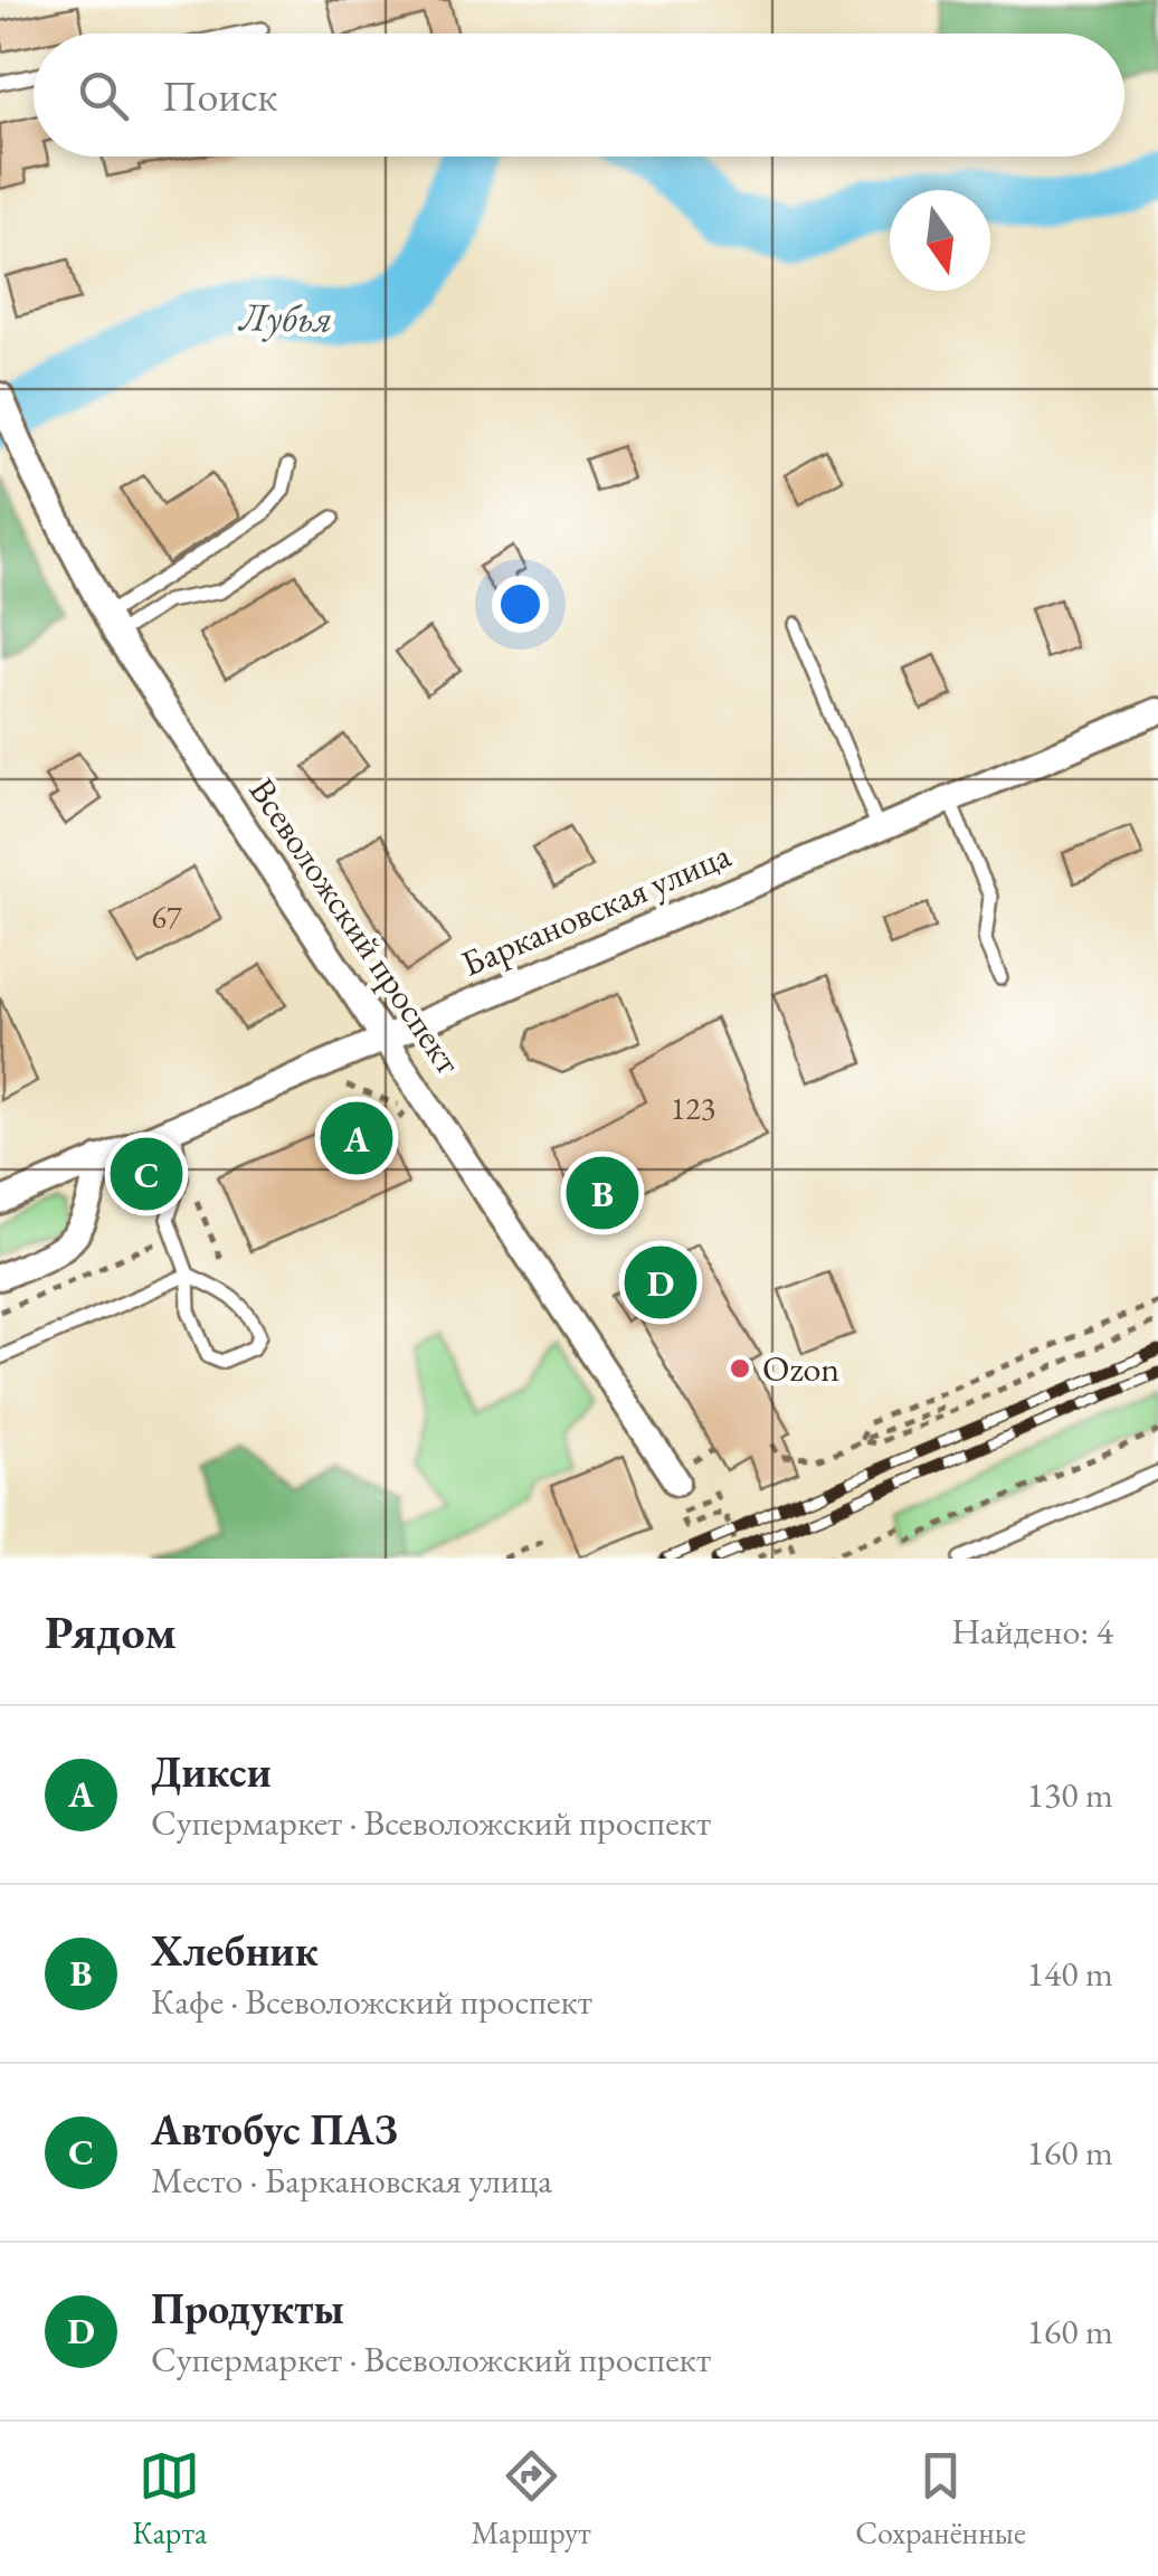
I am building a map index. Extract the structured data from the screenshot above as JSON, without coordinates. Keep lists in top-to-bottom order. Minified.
{"streets":{"street":["Баркановская улица","Всеволожский проспект"]},"crossings":[["Баркановская улица","Всеволожский проспект"]],"water":["Лубья"],"places":["Ozon"],"house_numbers":["67","123"],"north":"bottom","page":{"search":"Поиск","pins":["A","C","B","D"],"heading":["Рядом","Найдено: 4"],"list":[{"mark":"A","name":"Дикси","note":"Супермаркет · Всеволожский проспект","value":"130 m"},{"mark":"B","name":"Хлебник","note":"Кафе · Всеволожский проспект","value":"140 m"},{"mark":"C","name":"Автобус ПАЗ","note":"Место · Баркановская улица","value":"160 m"},{"mark":"D","name":"Продукты","note":"Супермаркет · Всеволожский проспект","value":"160 m"}],"nav":["Карта","Маршрут","Сохранённые"]}}
